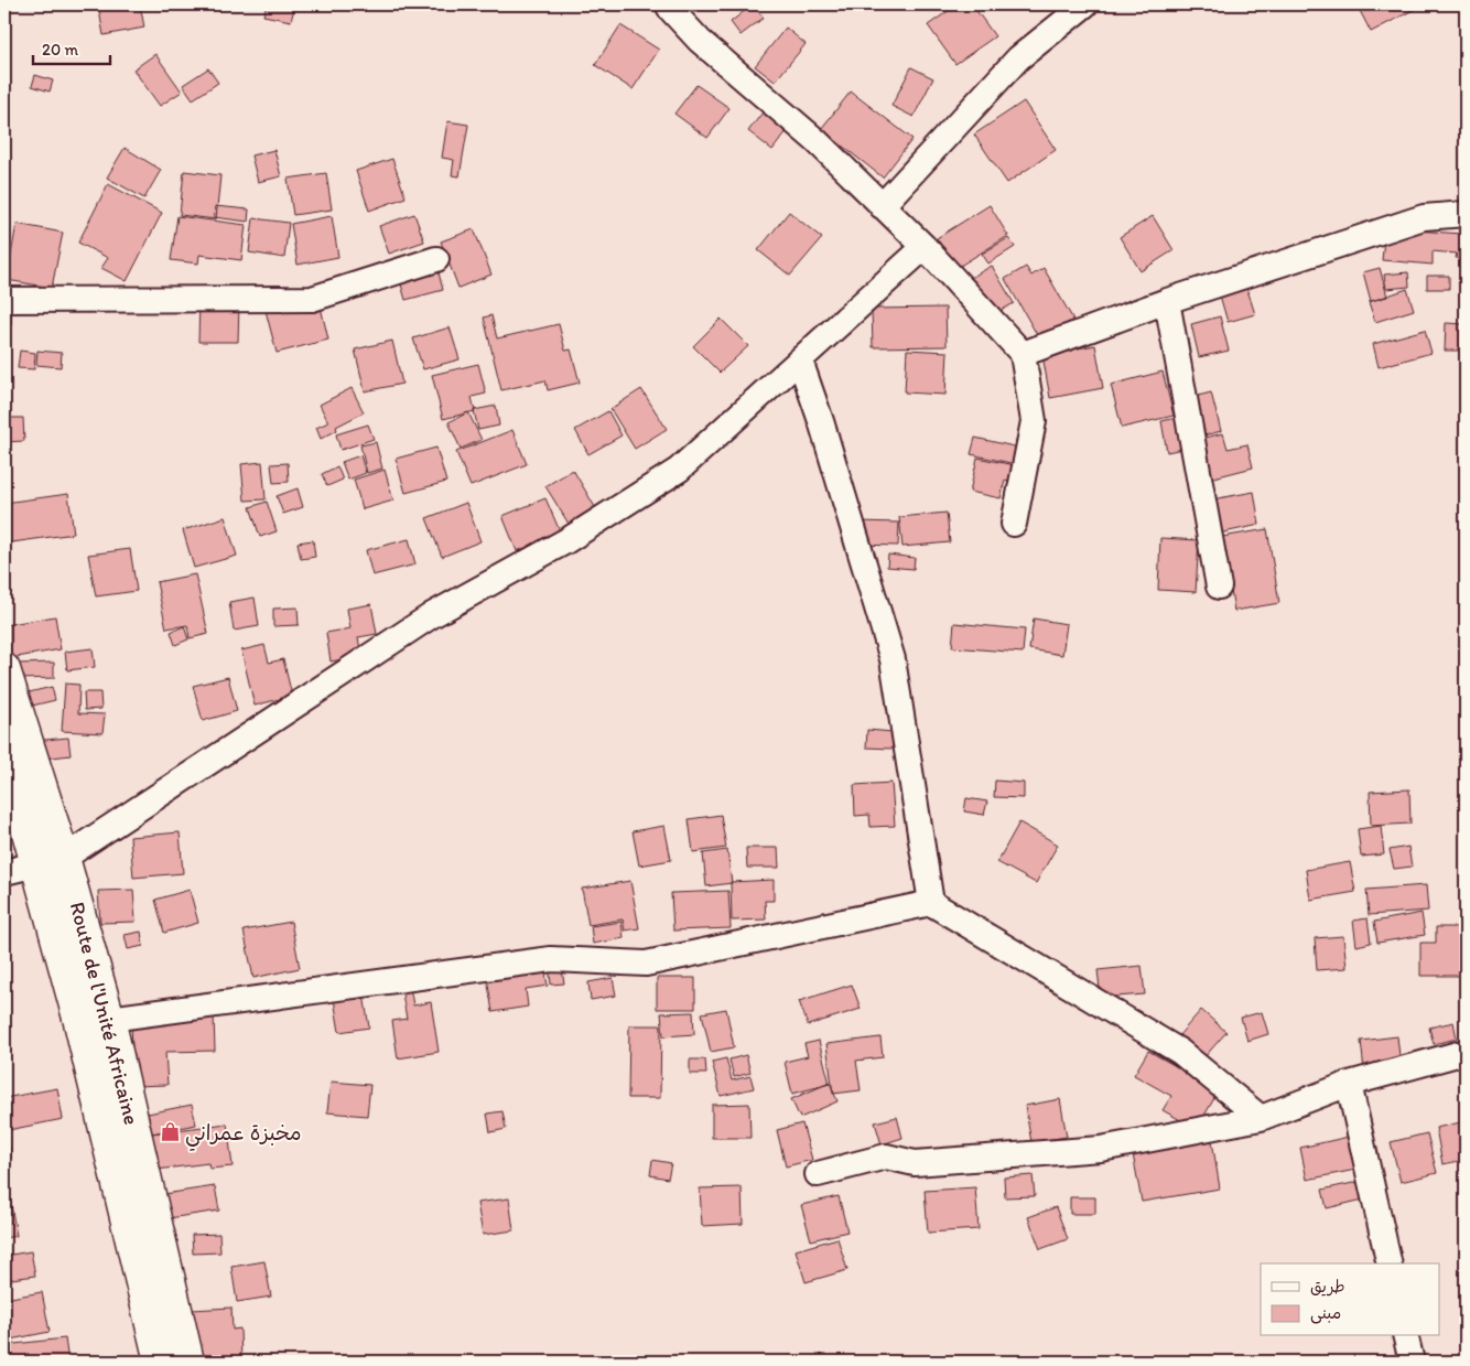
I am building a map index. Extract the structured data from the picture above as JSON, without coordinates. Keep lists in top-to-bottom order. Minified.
{"streets":{"main road":["Route de l'Unité Africaine"]},"places":{"shop":["مخبزة عمراني"]},"legend":["طريق","مبنى"],"scale_bar":"20 m"}
